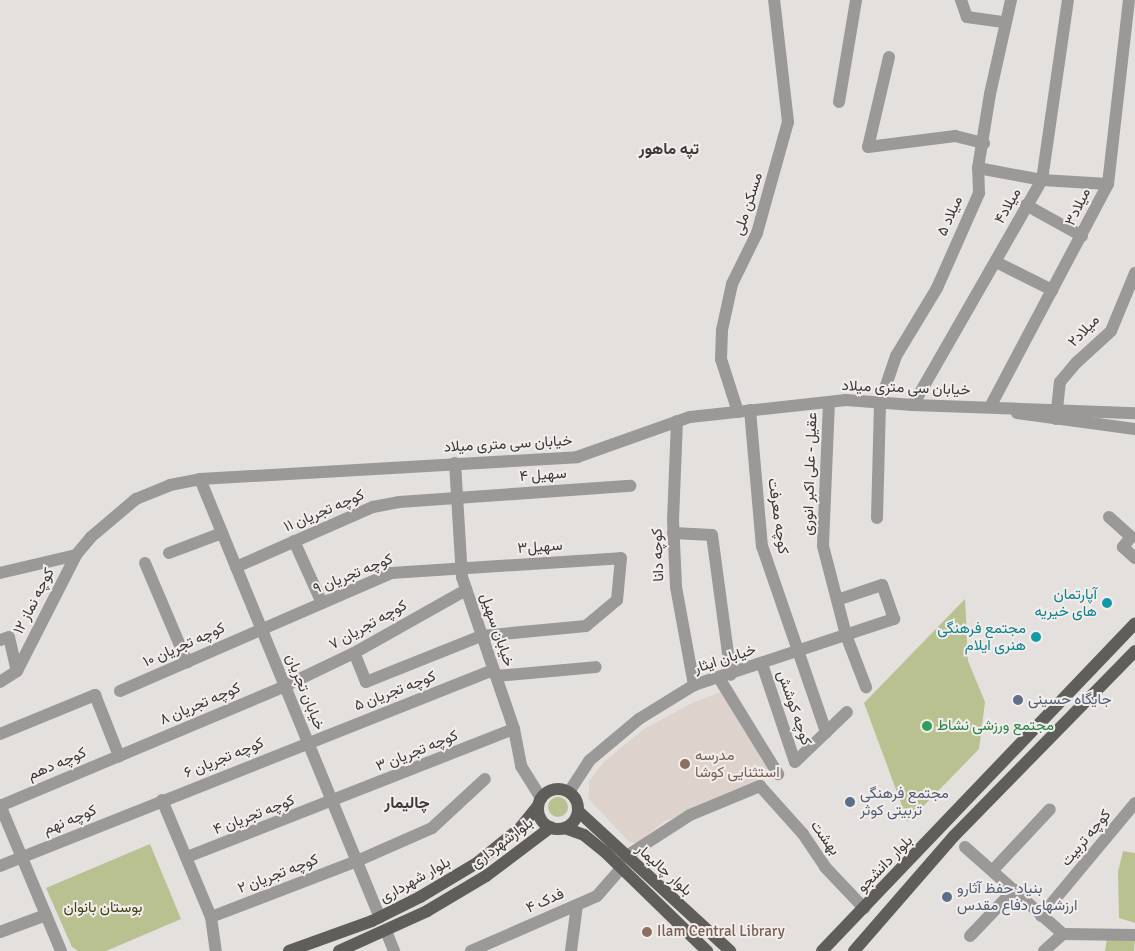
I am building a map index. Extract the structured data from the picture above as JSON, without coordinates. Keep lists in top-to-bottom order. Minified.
{"streets":{"main road":["بلوارشهرداری","بلوار دانشجو","بلوار چالیمار","بلوار شهرداری"],"street":["مسکن ملی","میلاد۴","میلاد۳","میلاد ۵","میلاد۲","خیابان سی متری میلاد","عقیل - علی اکبر انوری","سهیل ۴","کوچه تجریان ۱۱","کوچه معرفت","سهیل۳","کوچه دانا","کوچه تجریان ۹","کوچه نماز ۱۲","کوچه تجریان ۷","خیابان سهیل","کوچه تجریان ۱۰","خیابان ایثار","کوچه تجریان ۵","خیابان تجریان","کوچه تجریان ۸","کوچه کوشش","کوچه تجریان ۳","کوچه تجریان ۶","کوچه دهم","کوچه تجریان ۴","کوچه نهم","بهشت","کوچه تربیت","کوچه تجریان ۲","فدک ۴"]},"crossings":[["مسکن ملی","خیابان سی متری میلاد"],["مسکن ملی","کوچه معرفت"],["میلاد۴","خیابان سی متری میلاد"],["میلاد۳","خیابان سی متری میلاد"],["میلاد ۵","خیابان سی متری میلاد"],["میلاد۲","خیابان سی متری میلاد"],["خیابان سی متری میلاد","عقیل - علی اکبر انوری"],["خیابان سی متری میلاد","کوچه معرفت"],["خیابان سی متری میلاد","کوچه دانا"],["خیابان سی متری میلاد","کوچه نماز ۱۲"],["خیابان سی متری میلاد","خیابان سهیل"],["خیابان سی متری میلاد","خیابان تجریان"],["عقیل - علی اکبر انوری","خیابان ایثار"],["سهیل ۴","کوچه تجریان ۱۱"],["سهیل ۴","خیابان سهیل"],["کوچه تجریان ۱۱","خیابان سهیل"],["کوچه تجریان ۱۱","خیابان تجریان"],["کوچه معرفت","خیابان ایثار"],["کوچه معرفت","کوچه کوشش"],["سهیل۳","کوچه تجریان ۹"],["سهیل۳","خیابان سهیل"],["کوچه دانا","خیابان ایثار"],["کوچه تجریان ۹","خیابان سهیل"],["کوچه تجریان ۹","کوچه تجریان ۱۰"],["کوچه تجریان ۹","خیابان تجریان"],["کوچه تجریان ۷","خیابان سهیل"],["کوچه تجریان ۷","خیابان تجریان"],["کوچه تجریان ۷","کوچه تجریان ۸"],["خیابان سهیل","خیابان ایثار"],["خیابان سهیل","کوچه تجریان ۵"],["خیابان سهیل","کوچه تجریان ۳"],["خیابان سهیل","بلوارشهرداری"],["خیابان سهیل","بلوار چالیمار"],["خیابان سهیل","بلوار شهرداری"],["کوچه تجریان ۱۰","خیابان تجریان"],["خیابان ایثار","کوچه کوشش"],["خیابان ایثار","بلوارشهرداری"],["خیابان ایثار","بلوار چالیمار"],["خیابان ایثار","بلوار شهرداری"],["کوچه تجریان ۵","خیابان تجریان"],["کوچه تجریان ۵","کوچه تجریان ۶"],["خیابان تجریان","کوچه تجریان ۸"],["خیابان تجریان","کوچه تجریان ۳"],["خیابان تجریان","کوچه تجریان ۶"],["خیابان تجریان","کوچه تجریان ۴"],["خیابان تجریان","کوچه تجریان ۲"],["خیابان تجریان","بلوار شهرداری"],["کوچه تجریان ۸","کوچه دهم"],["کوچه تجریان ۳","کوچه تجریان ۴"],["کوچه تجریان ۶","کوچه نهم"],["بهشت","بلوار دانشجو"],["بهشت","فدک ۴"],["بلوارشهرداری","بلوار چالیمار"],["بلوارشهرداری","بلوار شهرداری"],["بلوار چالیمار","بلوار شهرداری"],["بلوار چالیمار","فدک ۴"]],"districts":["تپه ماهور","چالیمار"],"parks":["بوستان بانوان"],"places":["آپارتمان های خیریه","مجتمع فرهنگی هنری ایلام","جایگاه حسینی","مجتمع ورزشی نشاط","مدرسه استثنایی کوشا","مجتمع فرهنگی تربیتی کوثر","بنیاد حفظ آثارو ارزشهای دفاع مقدس","Ilam Central Library"]}
